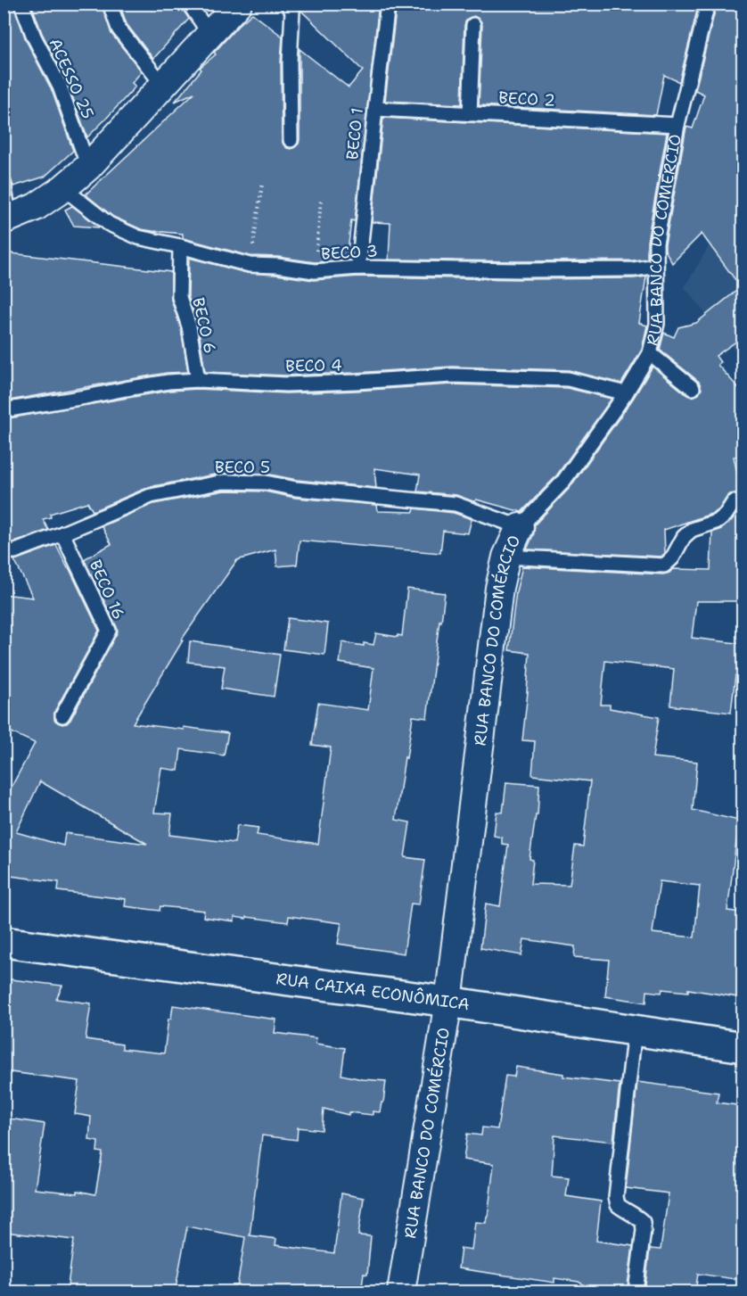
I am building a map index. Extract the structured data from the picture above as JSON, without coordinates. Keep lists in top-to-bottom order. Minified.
{"streets":{"street":["RUA BANCO DO COMÉRCIO","RUA CAIXA ECONÔMICA"],"lane":["ACESSO 25","BECO 2","BECO 1","BECO 3","BECO 6","BECO 4","BECO 5","BECO 16"]},"crossings":[["BECO 2","BECO 1"],["BECO 2","RUA BANCO DO COMÉRCIO"],["BECO 1","BECO 3"],["RUA BANCO DO COMÉRCIO","BECO 3"],["RUA BANCO DO COMÉRCIO","BECO 4"],["RUA BANCO DO COMÉRCIO","BECO 5"],["RUA BANCO DO COMÉRCIO","RUA CAIXA ECONÔMICA"],["BECO 3","BECO 6"],["BECO 6","BECO 4"],["BECO 5","BECO 16"]]}
